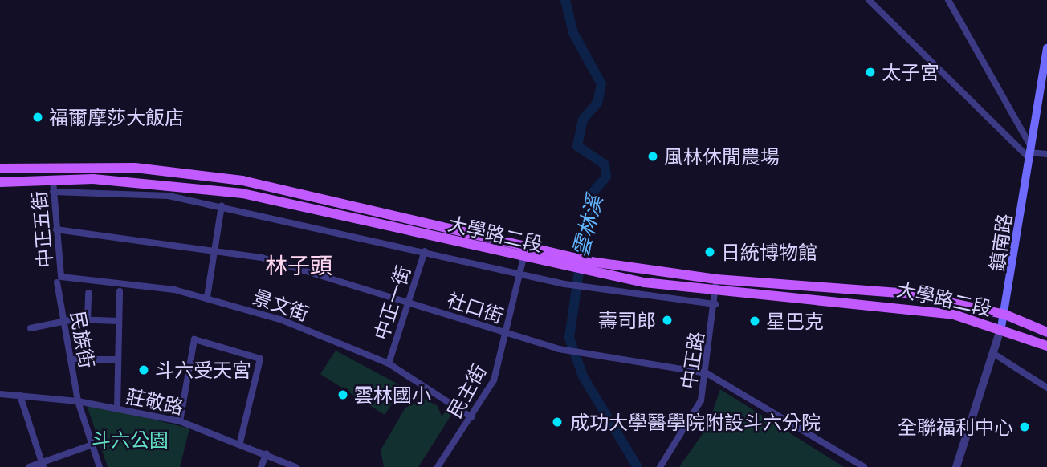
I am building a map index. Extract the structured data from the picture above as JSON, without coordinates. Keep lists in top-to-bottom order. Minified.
{"streets":{"main road":["大學路二段","鎮南路"],"street":["中正五街","中正一街","景文街","社口街","民族街","中正路","民主街","莊敬路"]},"crossings":[["中正五街","大學路二段"],["中正五街","景文街"],["中正五街","社口街"],["中正五街","民族街"],["大學路二段","鎮南路"],["大學路二段","中正一街"],["大學路二段","中正路"],["大學路二段","民主街"],["中正一街","景文街"],["中正一街","社口街"],["景文街","民族街"],["景文街","民主街"],["社口街","中正路"],["社口街","民主街"],["民族街","莊敬路"]],"districts":["林子頭"],"water":["雲林溪"],"parks":["斗六公園"],"places":["太子宮","福爾摩莎大飯店","風林休閒農場","日統博物館","壽司郎","星巴克","斗六受天宮","雲林國小","成功大學醫學院附設斗六分院","全聯福利中心"]}
